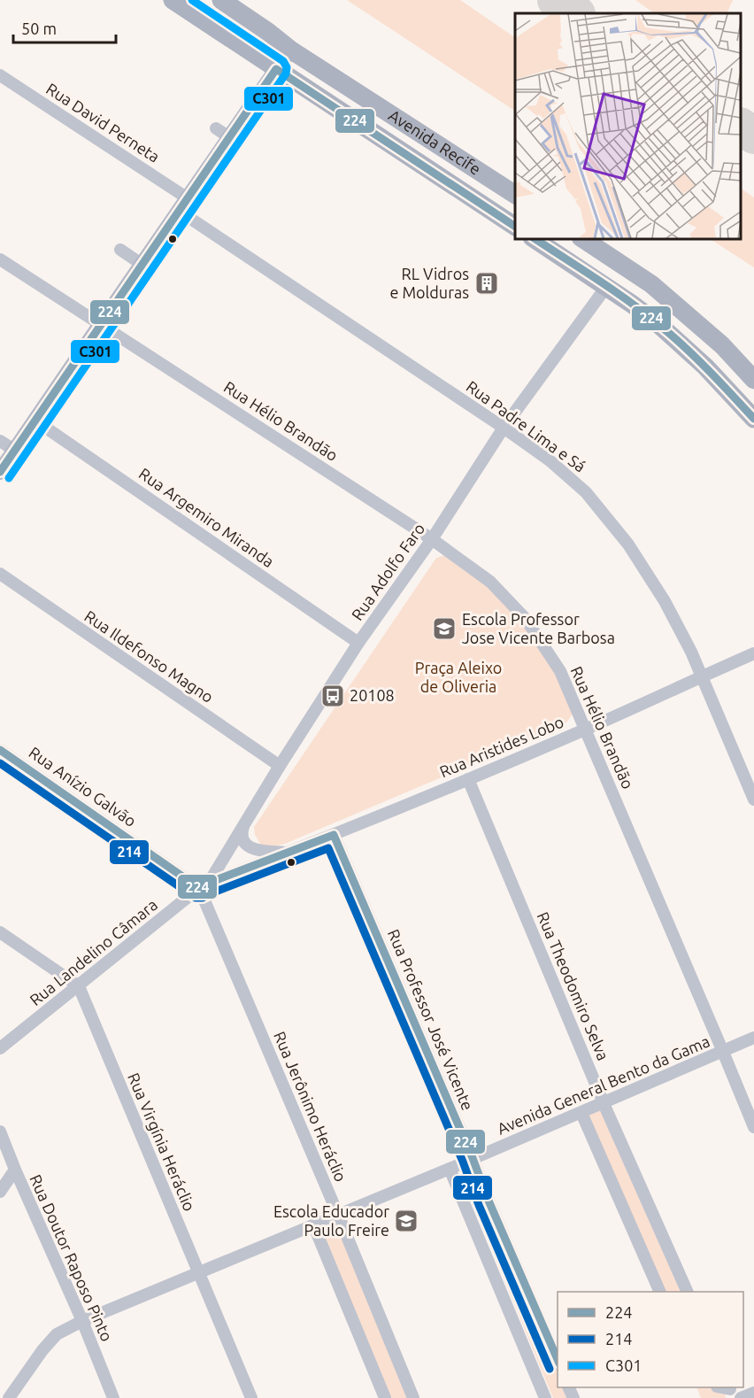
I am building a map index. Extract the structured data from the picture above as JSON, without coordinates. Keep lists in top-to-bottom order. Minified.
{"streets":{"main road":["Avenida Recife"],"street":["Rua David Perneta","Rua Hélio Brandão","Rua Padre Lima e Sá","Rua Argemiro Miranda","Rua Adolfo Faro","Rua Ildefonso Magno","Rua Aristides Lobo","Rua Anízio Galvão","Rua Landelino Câmara","Rua Theodomiro Selva","Rua Professor José Vicente","Avenida General Bento da Gama","Rua Jerônimo Heráclio","Rua Virgínia Heráclio","Rua Doutor Raposo Pinto"]},"crossings":[["Rua David Perneta","Rua Padre Lima e Sá"],["Rua Hélio Brandão","Rua Adolfo Faro"],["Rua Hélio Brandão","Rua Aristides Lobo"],["Rua Hélio Brandão","Avenida General Bento da Gama"],["Rua Padre Lima e Sá","Rua Adolfo Faro"],["Rua Padre Lima e Sá","Rua Aristides Lobo"],["Rua Argemiro Miranda","Rua Adolfo Faro"],["Rua Adolfo Faro","Rua Ildefonso Magno"],["Rua Adolfo Faro","Rua Aristides Lobo"],["Rua Adolfo Faro","Rua Anízio Galvão"],["Rua Adolfo Faro","Rua Landelino Câmara"],["Rua Adolfo Faro","Rua Jerônimo Heráclio"],["Rua Aristides Lobo","Rua Anízio Galvão"],["Rua Aristides Lobo","Rua Landelino Câmara"],["Rua Aristides Lobo","Rua Theodomiro Selva"],["Rua Aristides Lobo","Rua Professor José Vicente"],["Rua Aristides Lobo","Rua Jerônimo Heráclio"],["Rua Anízio Galvão","Rua Landelino Câmara"],["Rua Anízio Galvão","Rua Jerônimo Heráclio"],["Rua Landelino Câmara","Rua Jerônimo Heráclio"],["Rua Landelino Câmara","Rua Virgínia Heráclio"],["Rua Theodomiro Selva","Avenida General Bento da Gama"],["Rua Professor José Vicente","Avenida General Bento da Gama"],["Avenida General Bento da Gama","Rua Jerônimo Heráclio"],["Avenida General Bento da Gama","Rua Virgínia Heráclio"],["Avenida General Bento da Gama","Rua Doutor Raposo Pinto"]],"parks":["Praça Aleixo de Oliveria"],"places":{"building":["RL Vidros e Molduras"],"school or university":["Escola Professor Jose Vicente Barbosa","Escola Educador Paulo Freire"],"bus stop":["20108"]},"lines":["transit line C301","transit line 224","transit line 214"],"legend":["224","214","C301"],"scale_bar":"50 m"}
